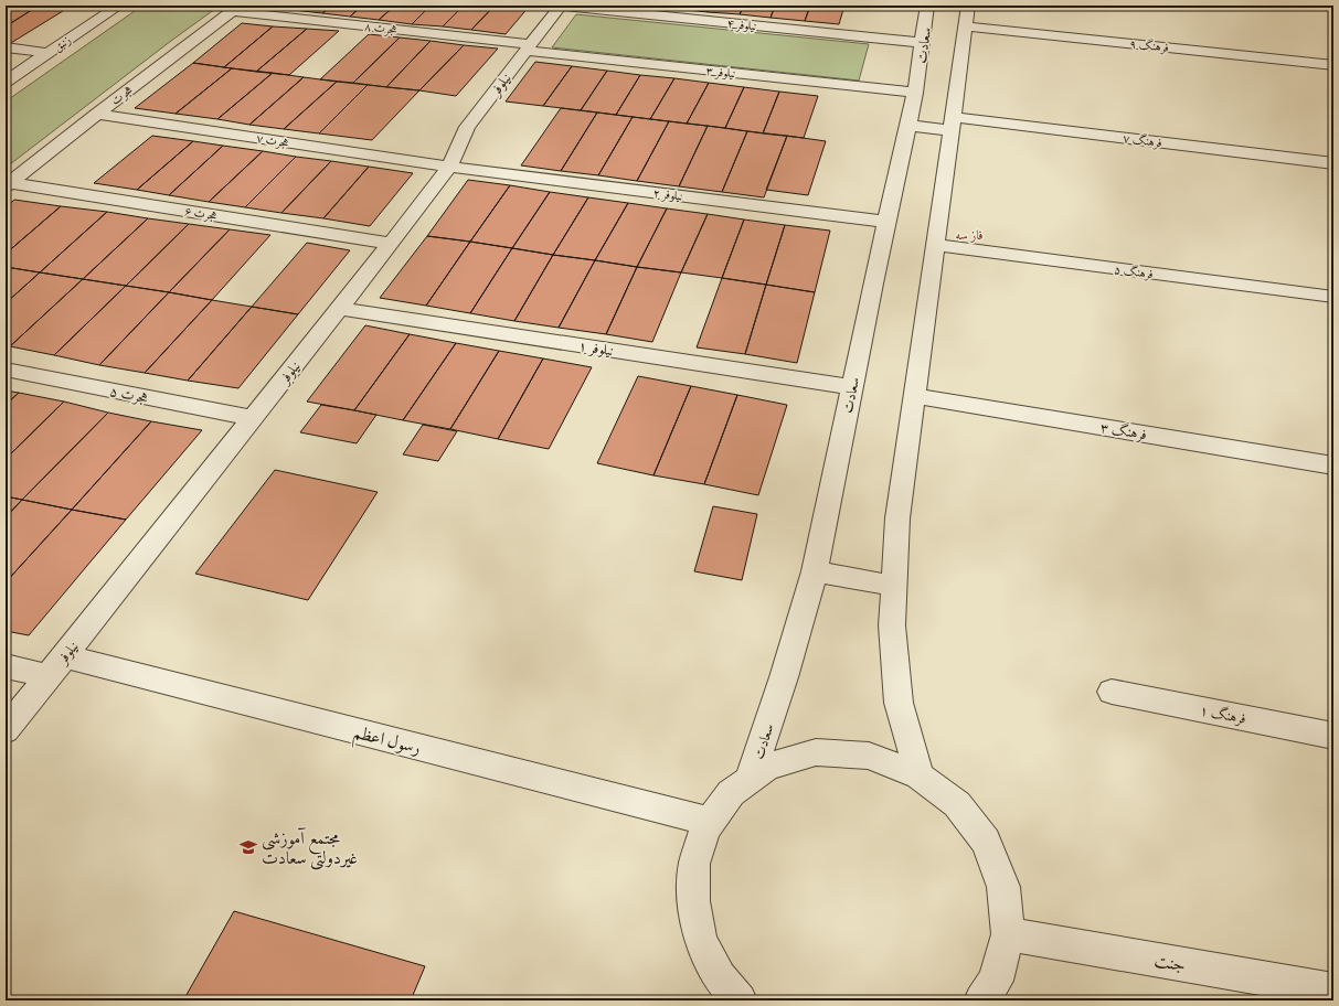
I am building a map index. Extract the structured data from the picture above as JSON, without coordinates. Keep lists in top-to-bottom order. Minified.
{"streets":{"street":["نیلوفر ۴","هجرت ۸","زنبق","سعادت","فرهنگ ۹","نیلوفر ۳","نیلوفر","هجرت","هجرت ۷","فرهنگ ۷","نیلوفر ۲","هجرت ۶","فرهنگ ۵","نیلوفر ۱","هجرت ۵","فرهنگ ۳","فرهنگ ۱","رسول اعظم","جنت"]},"crossings":[["نیلوفر ۴","سعادت"],["نیلوفر ۴","نیلوفر"],["هجرت ۸","نیلوفر ۳"],["هجرت ۸","نیلوفر"],["هجرت ۸","هجرت"],["سعادت","نیلوفر ۳"],["سعادت","فرهنگ ۷"],["سعادت","نیلوفر ۲"],["سعادت","نیلوفر ۱"],["نیلوفر ۳","نیلوفر"],["نیلوفر","هجرت ۷"],["نیلوفر","نیلوفر ۲"],["نیلوفر","هجرت ۶"],["نیلوفر","نیلوفر ۱"],["نیلوفر","هجرت ۵"],["نیلوفر","رسول اعظم"],["هجرت","هجرت ۷"],["هجرت","هجرت ۶"],["هجرت ۷","نیلوفر ۲"]],"districts":["فاز سه"],"places":{"school or university":["مجتمع آموزشی غیردولتی سعادت"]}}
